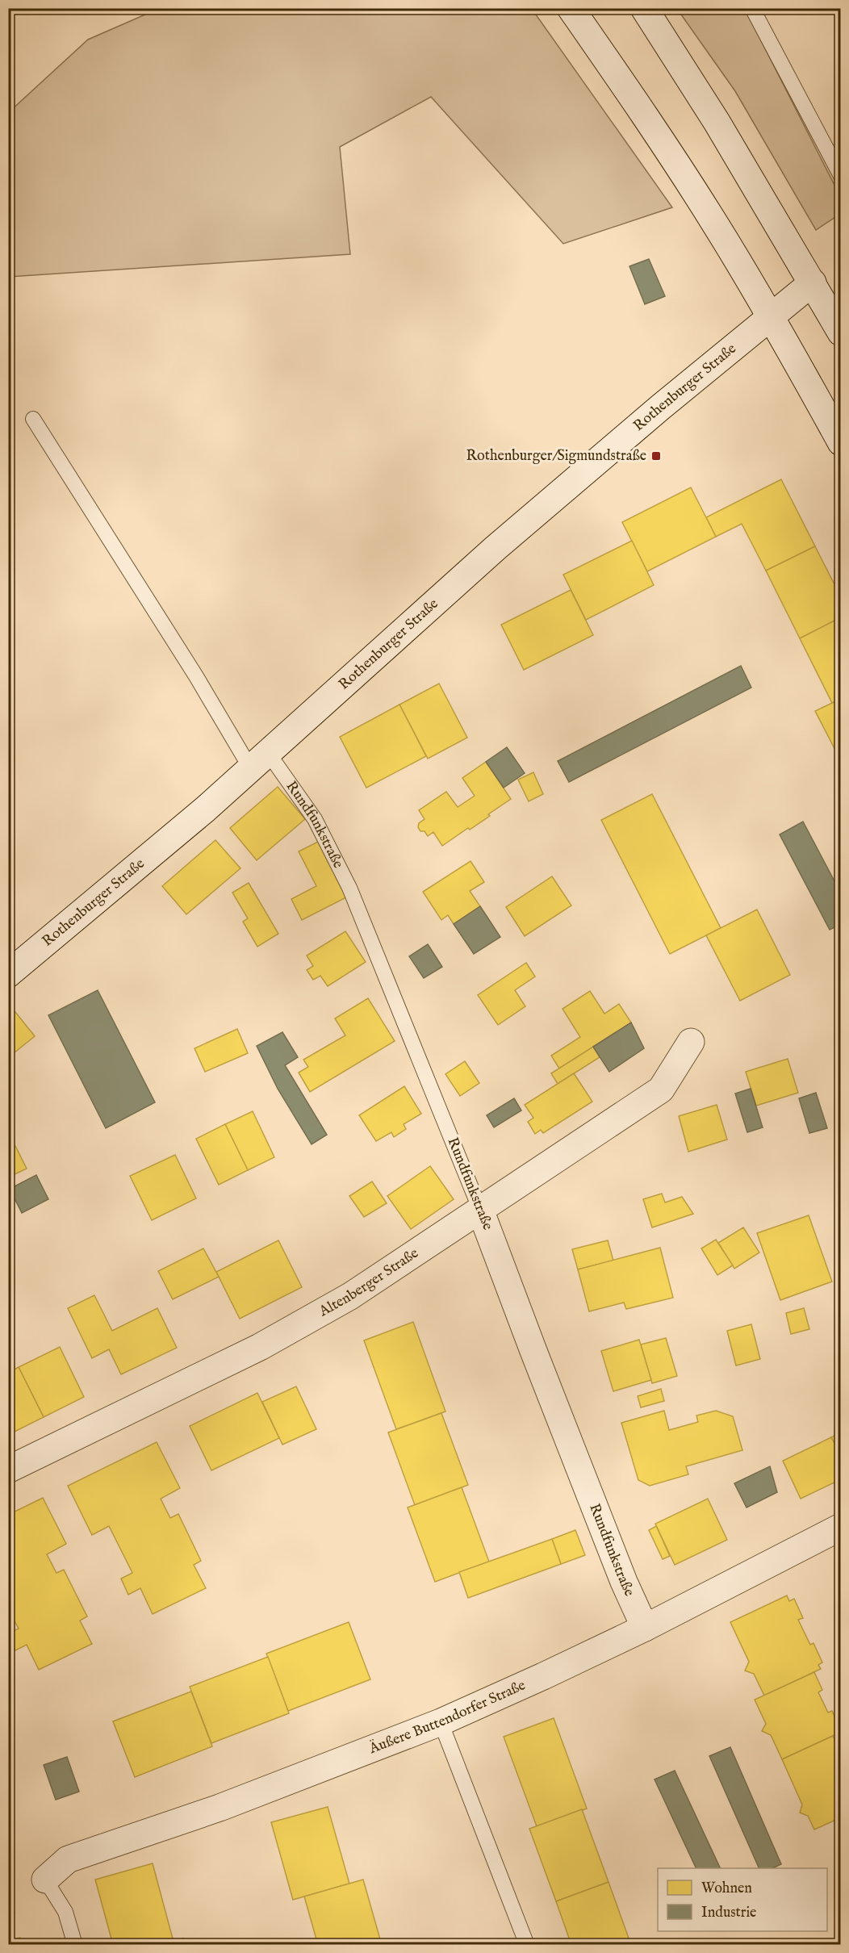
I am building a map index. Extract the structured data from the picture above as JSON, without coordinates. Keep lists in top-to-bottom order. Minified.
{"streets":{"street":["Rothenburger Straße","Rundfunkstraße","Altenberger Straße","Äußere Buttendorfer Straße"]},"crossings":[["Rothenburger Straße","Rundfunkstraße"],["Rundfunkstraße","Altenberger Straße"],["Rundfunkstraße","Äußere Buttendorfer Straße"]],"places":{"transit":["Rothenburger/Sigmundstraße"]},"legend":["Wohnen","Industrie"]}
